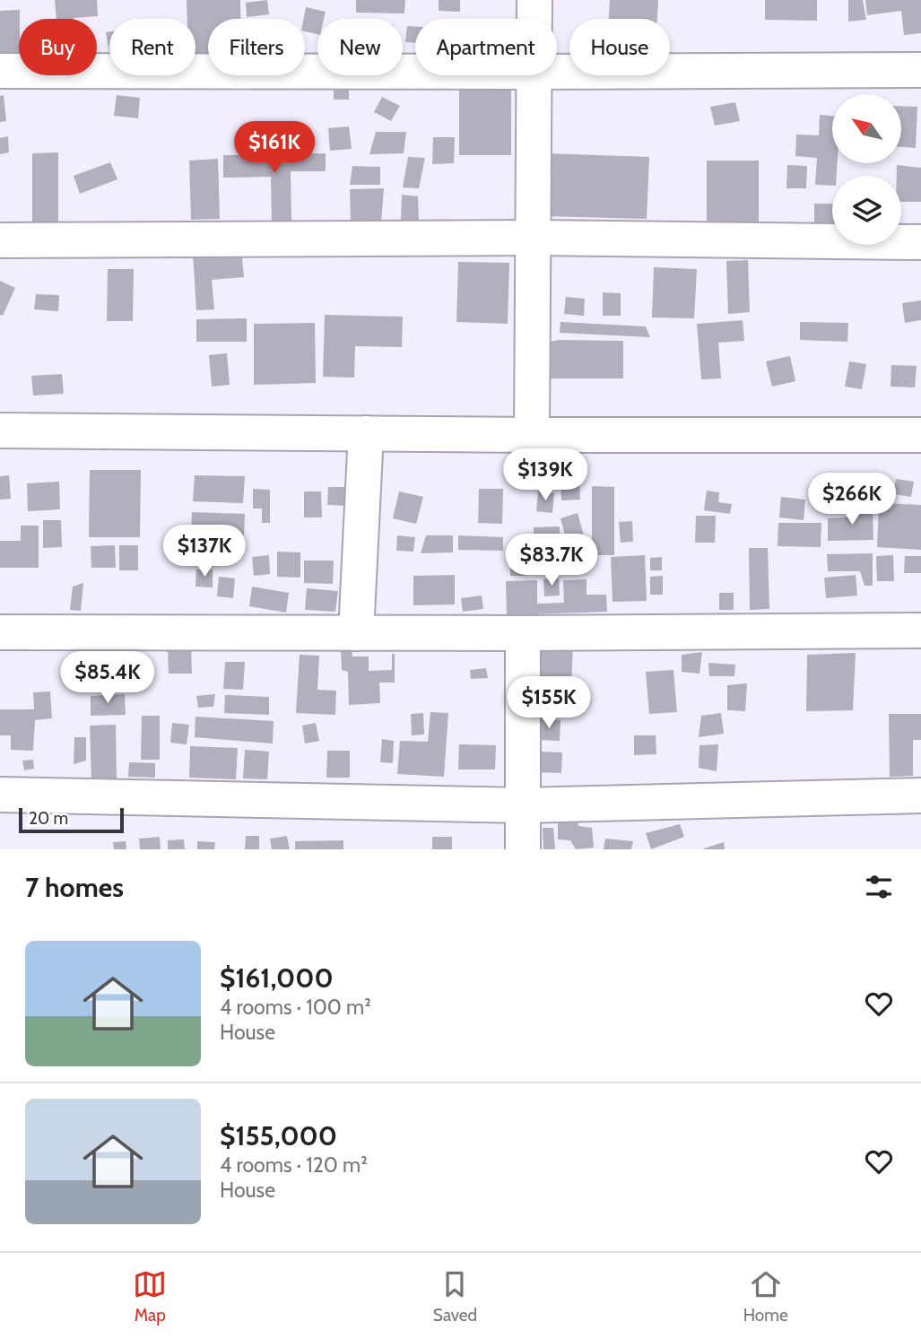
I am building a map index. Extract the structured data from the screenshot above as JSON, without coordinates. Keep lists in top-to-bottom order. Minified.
{"scale_bar":"20 m","north":"top left","page":{"chip":["Buy","Rent","Filters","New","Apartment","House"],"price":["$161K","$139K","$266K","$137K","$83.7K","$85.4K","$155K"],"scale":"20 m","heading":"7 homes","list":[{"name":"$161,000","note":"4 rooms · 100 m² · House"},{"name":"$155,000","note":"4 rooms · 120 m² · House"}],"tabs":["Map","Saved","Home"]}}
